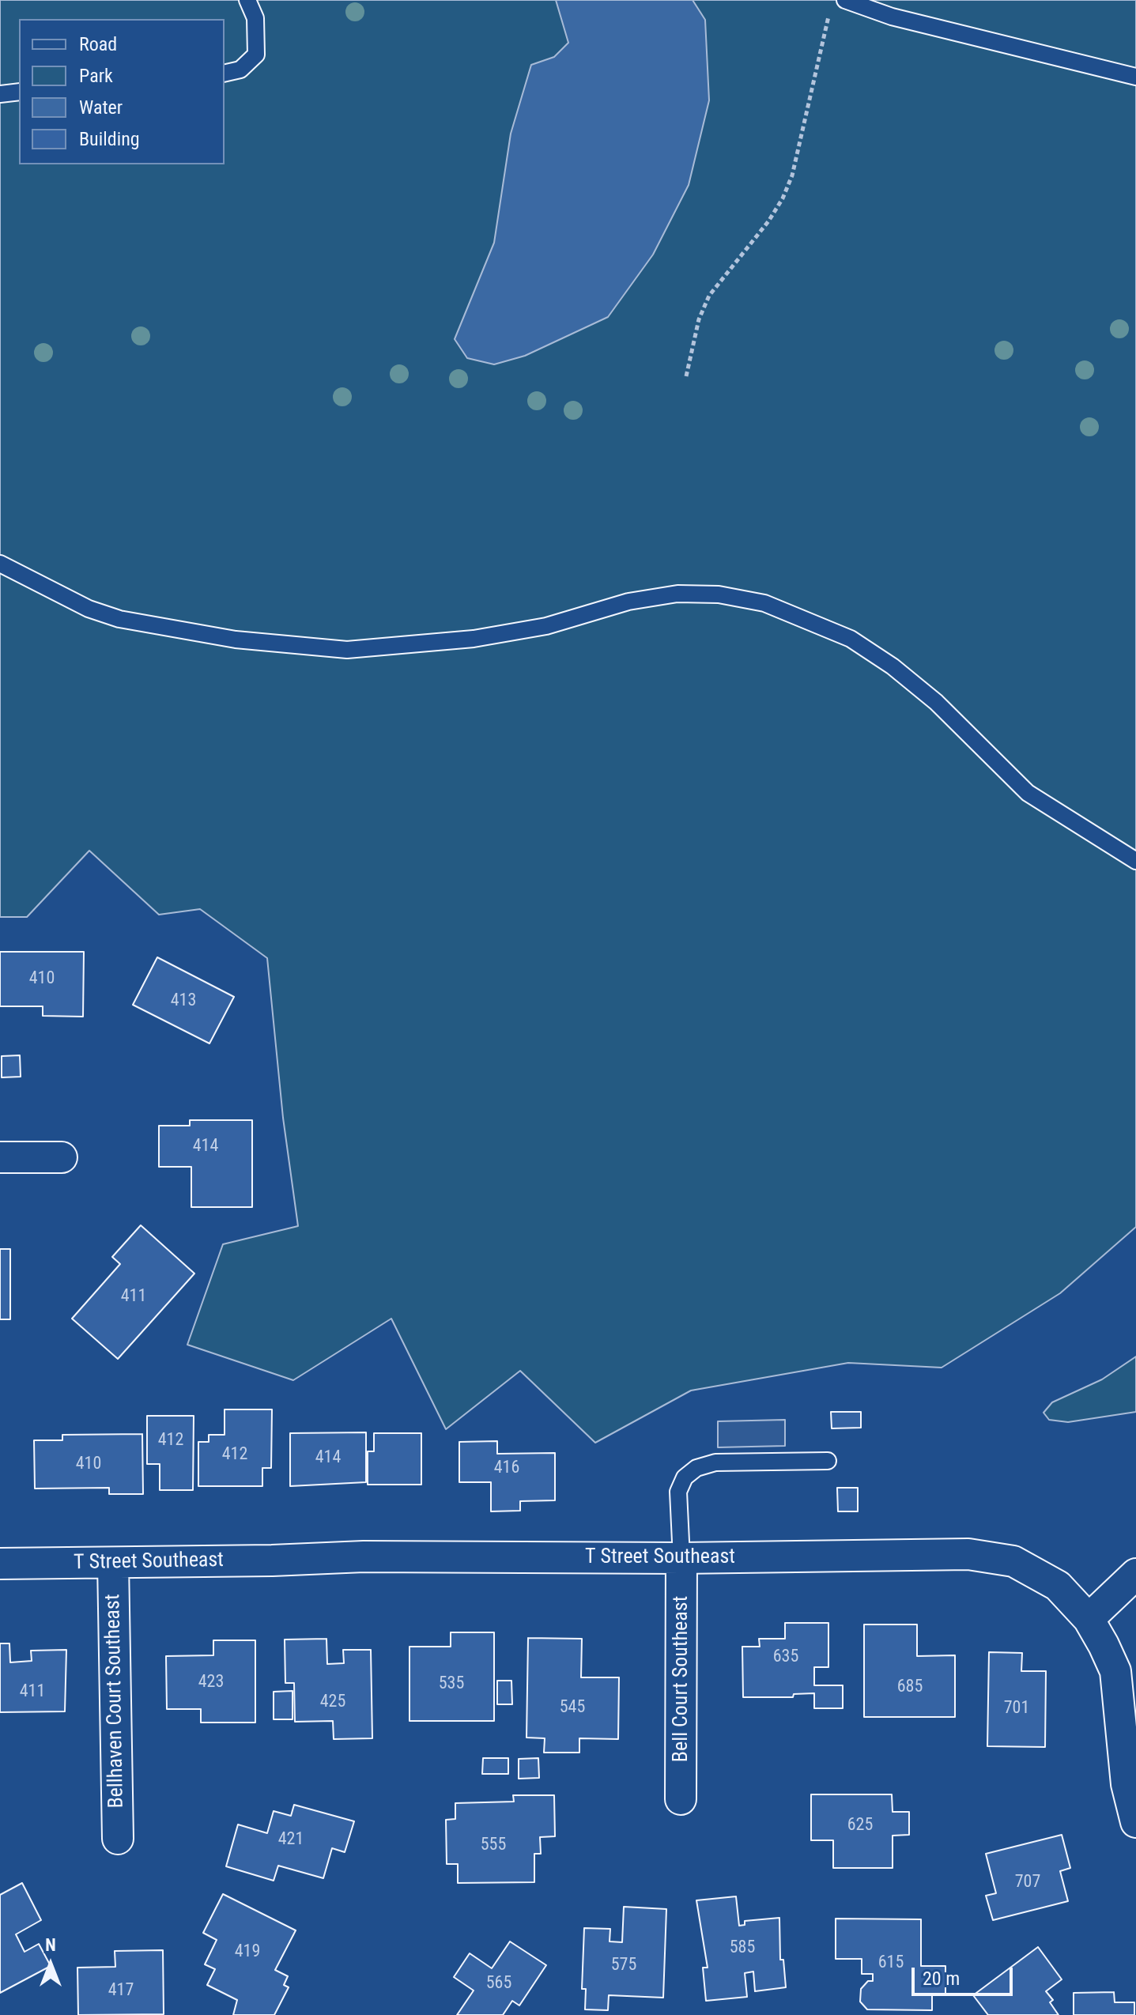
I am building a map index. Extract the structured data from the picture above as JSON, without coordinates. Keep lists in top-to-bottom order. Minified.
{"streets":{"street":["T Street Southeast","Bell Court Southeast","Bellhaven Court Southeast"]},"crossings":[["T Street Southeast","Bell Court Southeast"],["T Street Southeast","Bellhaven Court Southeast"]],"house_numbers":["410","413","414","411","412","412","414","410","416","635","423","535","685","411","425","545","701","625","421","555","707","585","419","615","575","565","417"],"legend":["Road","Park","Water","Building"],"scale_bar":"20 m","north":"top"}
